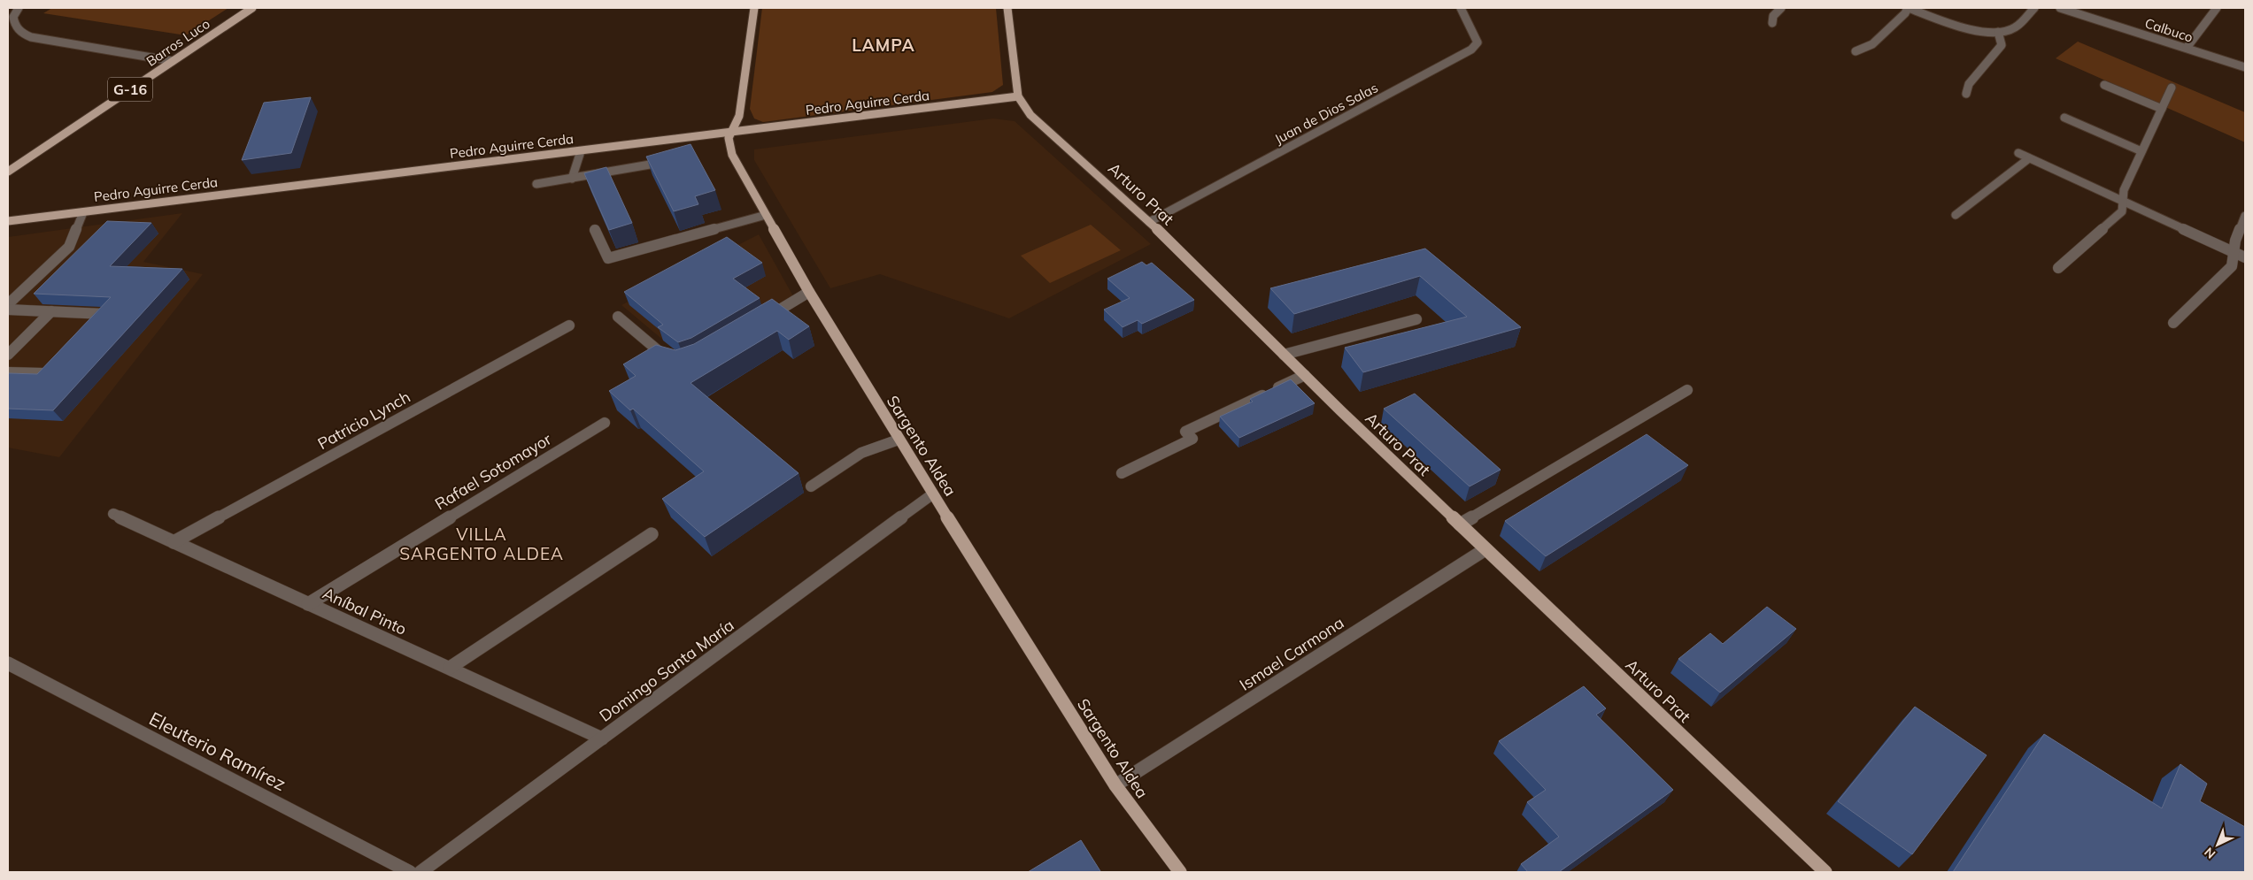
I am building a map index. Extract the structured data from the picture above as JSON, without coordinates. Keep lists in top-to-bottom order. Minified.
{"streets":{"main road":["Barros Luco","G-16","Pedro Aguirre Cerda","Arturo Prat","Sargento Aldea"],"street":["Calbuco","Juan de Dios Salas","Patricio Lynch","Rafael Sotomayor","Aníbal Pinto","Ismael Carmona","Domingo Santa María","Eleuterio Ramírez"]},"crossings":[["Pedro Aguirre Cerda","Arturo Prat"],["Pedro Aguirre Cerda","Sargento Aldea"],["Juan de Dios Salas","Arturo Prat"],["Arturo Prat","Ismael Carmona"],["Patricio Lynch","Aníbal Pinto"],["Sargento Aldea","Ismael Carmona"],["Sargento Aldea","Domingo Santa María"],["Rafael Sotomayor","Aníbal Pinto"],["Aníbal Pinto","Domingo Santa María"]],"districts":["LAMPA","VILLA SARGENTO ALDEA"],"north":"bottom left"}
